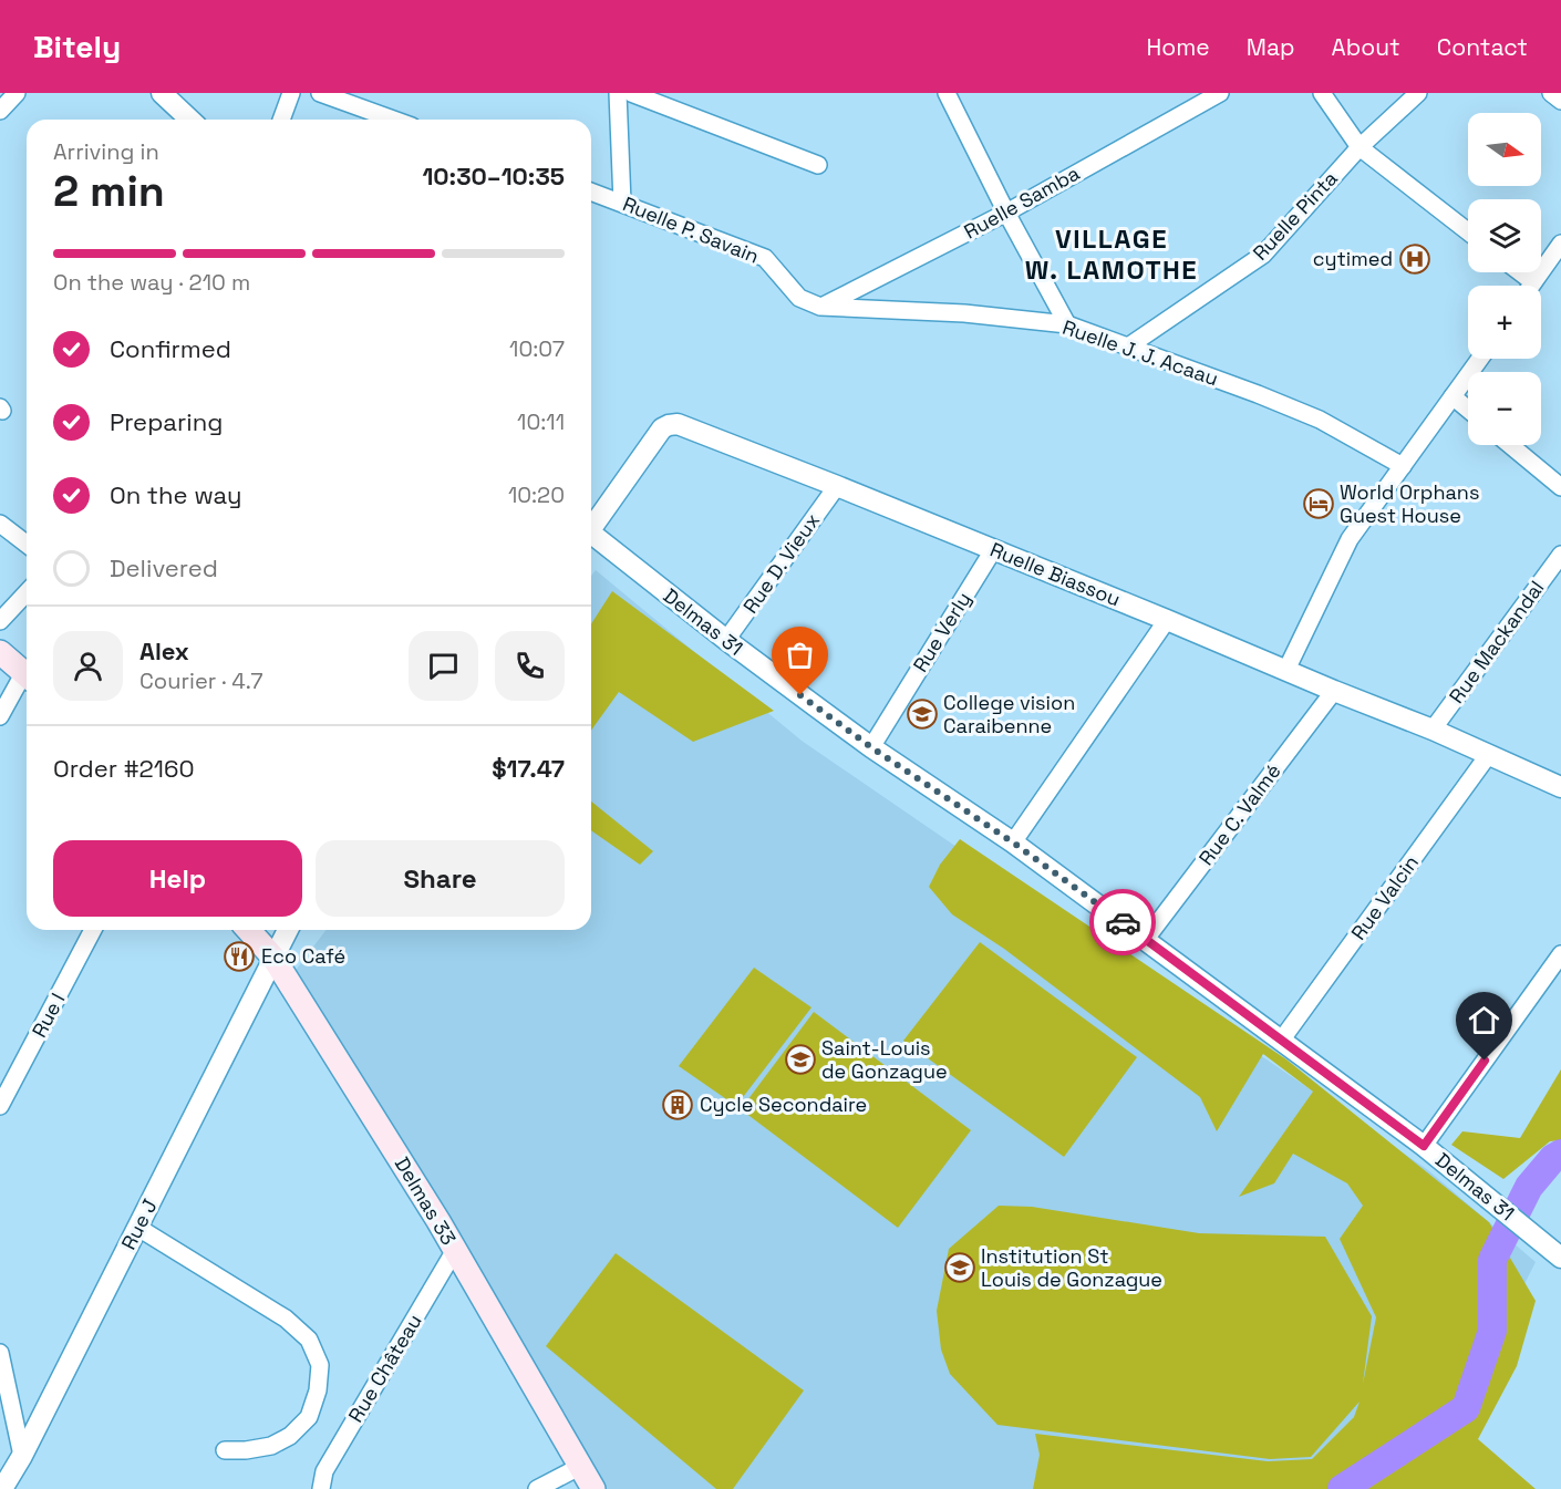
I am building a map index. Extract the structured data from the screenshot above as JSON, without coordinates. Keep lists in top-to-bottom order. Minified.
{"streets":{"main road":["Delmas 33"],"street":["Ruelle Samba","Ruelle Pinta","Ruelle P. Savain","Ruelle J. J. Acaau","Rue D. Vieux","Ruelle Biassou","Delmas 31","Rue Verly","Rue Mackandal","Rue C. Valmé","Rue Valcin","Rue I","Rue J","Rue Château"]},"crossings":[["Ruelle Samba","Ruelle P. Savain"],["Ruelle Samba","Ruelle J. J. Acaau"],["Ruelle Pinta","Ruelle J. J. Acaau"],["Ruelle P. Savain","Ruelle J. J. Acaau"],["Rue D. Vieux","Ruelle Biassou"],["Rue D. Vieux","Delmas 31"],["Ruelle Biassou","Rue Verly"],["Ruelle Biassou","Rue Mackandal"],["Ruelle Biassou","Rue C. Valmé"],["Ruelle Biassou","Rue Valcin"],["Delmas 31","Rue Verly"],["Delmas 31","Rue C. Valmé"],["Delmas 31","Rue Valcin"],["Delmas 33","Rue J"],["Delmas 33","Rue Château"]],"districts":["VILLAGE W. LAMOTHE"],"places":{"hospital":["cytimed"],"hotel":["World Orphans Guest House"],"school or university":["College vision Caraibenne","Saint-Louis de Gonzague","Institution St Louis de Gonzague"],"restaurant":["Eco Café"],"building":["Cycle Secondaire"]},"north":"right","page":{"header":"Bitely","nav":["Home","Map","About","Contact"],"map_buttons":["+","−"],"heading":["2 min","Arriving in","10:30–10:35"],"panel":["Alex","Courier · 4.7","Order #2160","$17.47"],"bar":"On the way · 210 m","list":[["Confirmed","10:07"],["Preparing","10:11"],["On the way","10:20"],"Delivered"],"buttons":["Help","Share"]}}
